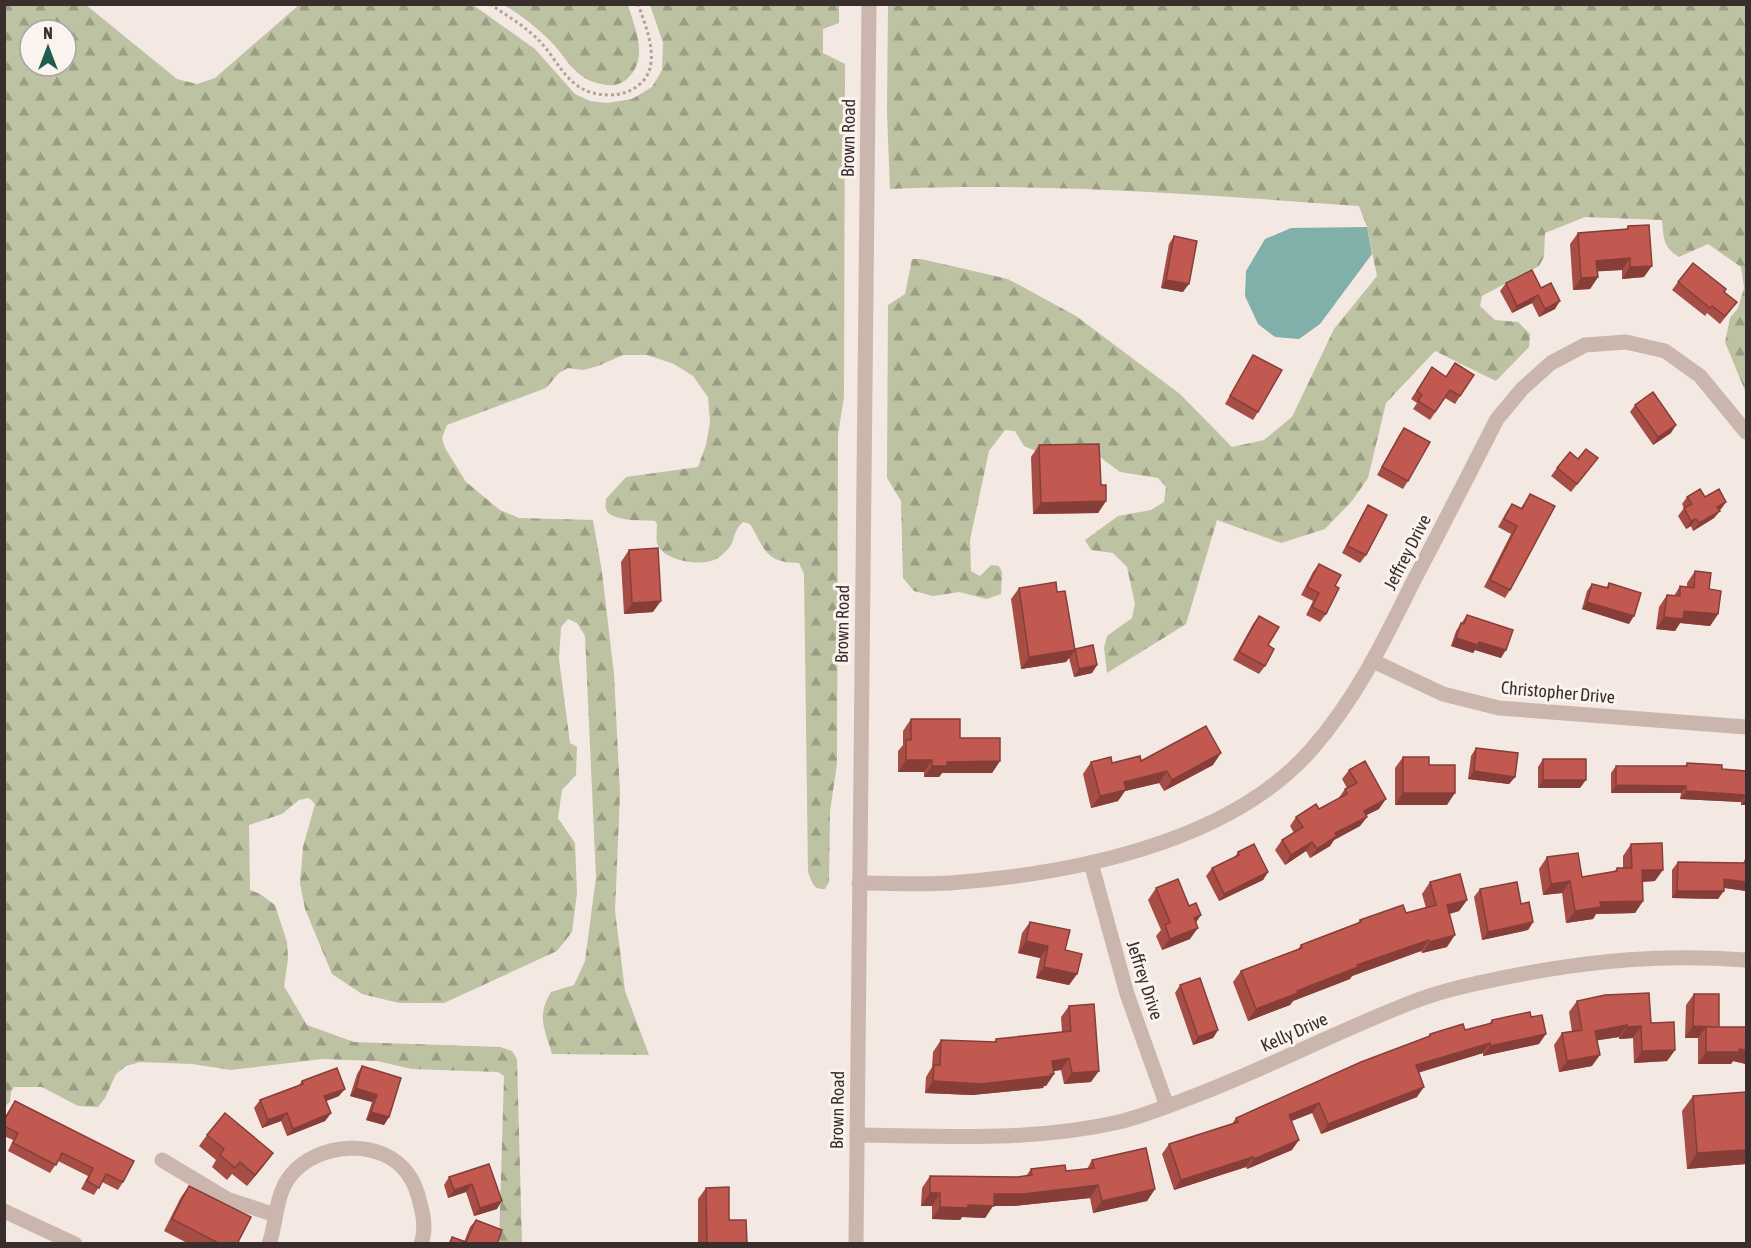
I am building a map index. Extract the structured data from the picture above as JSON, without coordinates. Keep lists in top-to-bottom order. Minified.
{"streets":{"street":["Brown Road","Jeffrey Drive","Christopher Drive","Kelly Drive"]},"crossings":[["Brown Road","Jeffrey Drive"],["Brown Road","Kelly Drive"],["Jeffrey Drive","Christopher Drive"],["Jeffrey Drive","Kelly Drive"]],"north":"top"}
